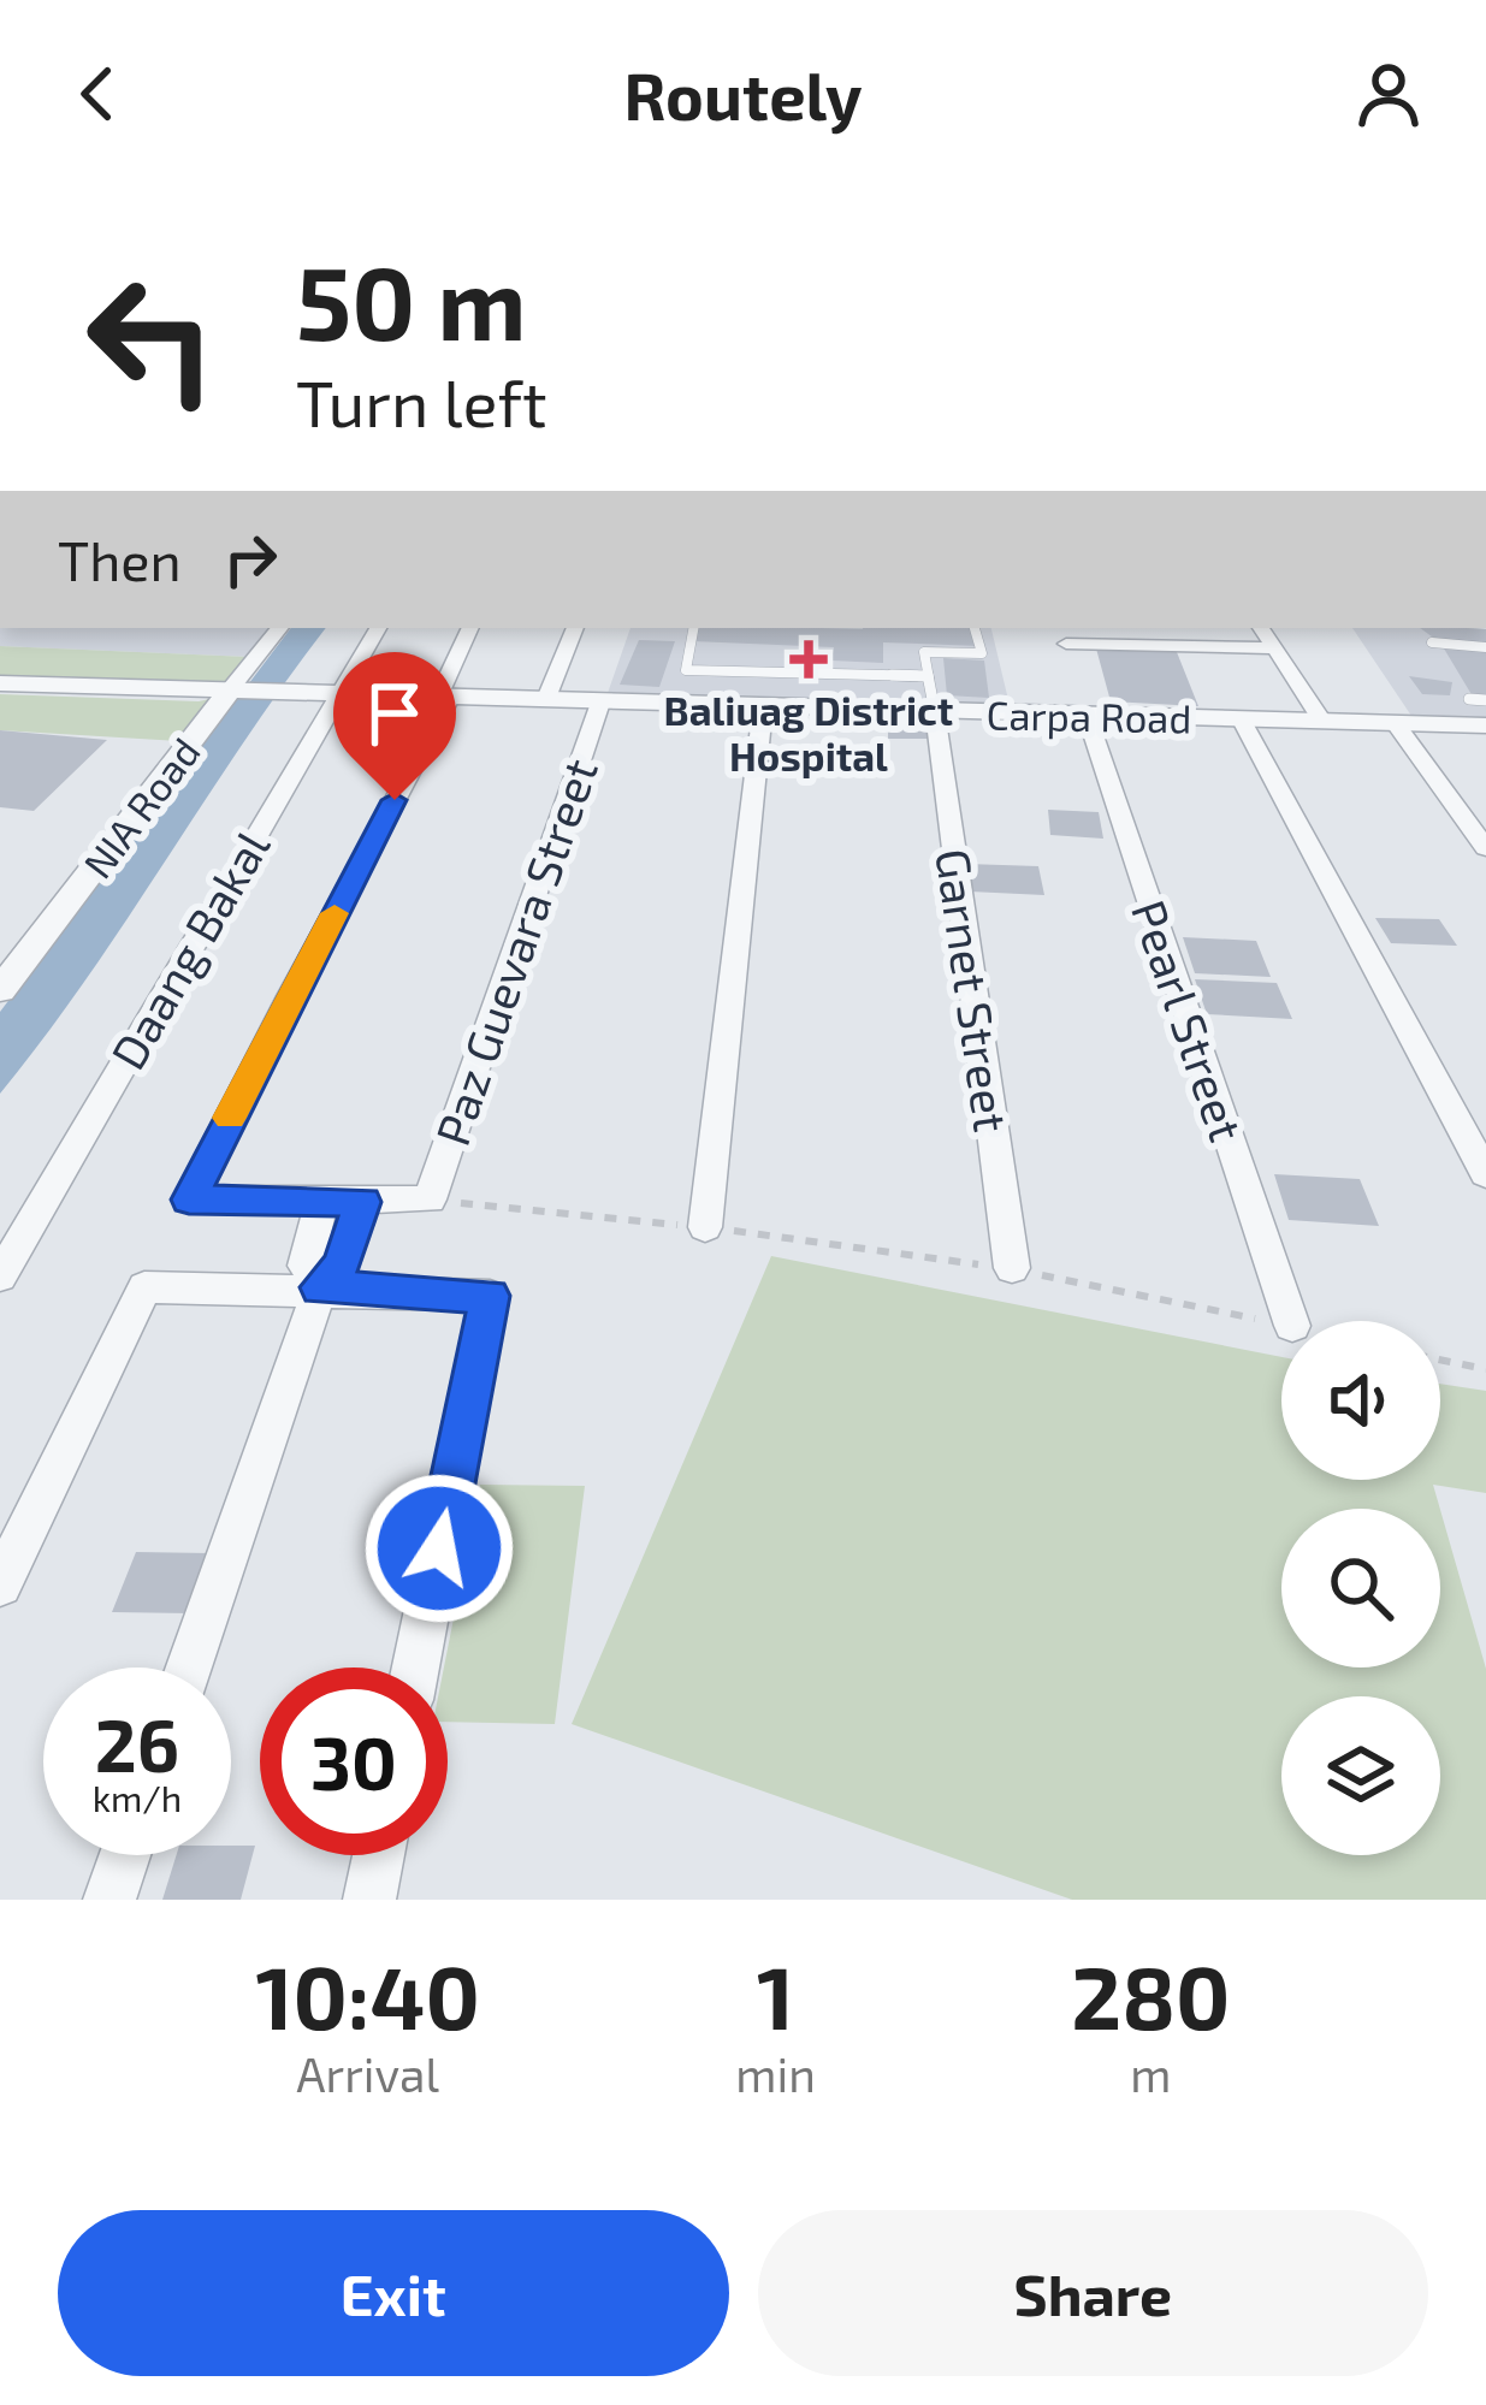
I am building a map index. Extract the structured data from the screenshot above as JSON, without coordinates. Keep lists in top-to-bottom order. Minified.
{"streets":{"street":["Carpa Road","NIA Road","Daang Bakal","Paz Guevara Street","Garnet Street","Pearl Street"]},"crossings":[["Carpa Road","NIA Road"],["Carpa Road","Daang Bakal"],["Carpa Road","Paz Guevara Street"],["Carpa Road","Garnet Street"],["Carpa Road","Pearl Street"]],"places":{"health":["Baliuag District Hospital"]},"page":{"header":"Routely","turn":["50 m","Turn left"],"then":"Then","speed":"26 km/h","limit":"30","eta":["10:40","Arrival","1","min","280","m"],"buttons":["Exit","Share"]}}
